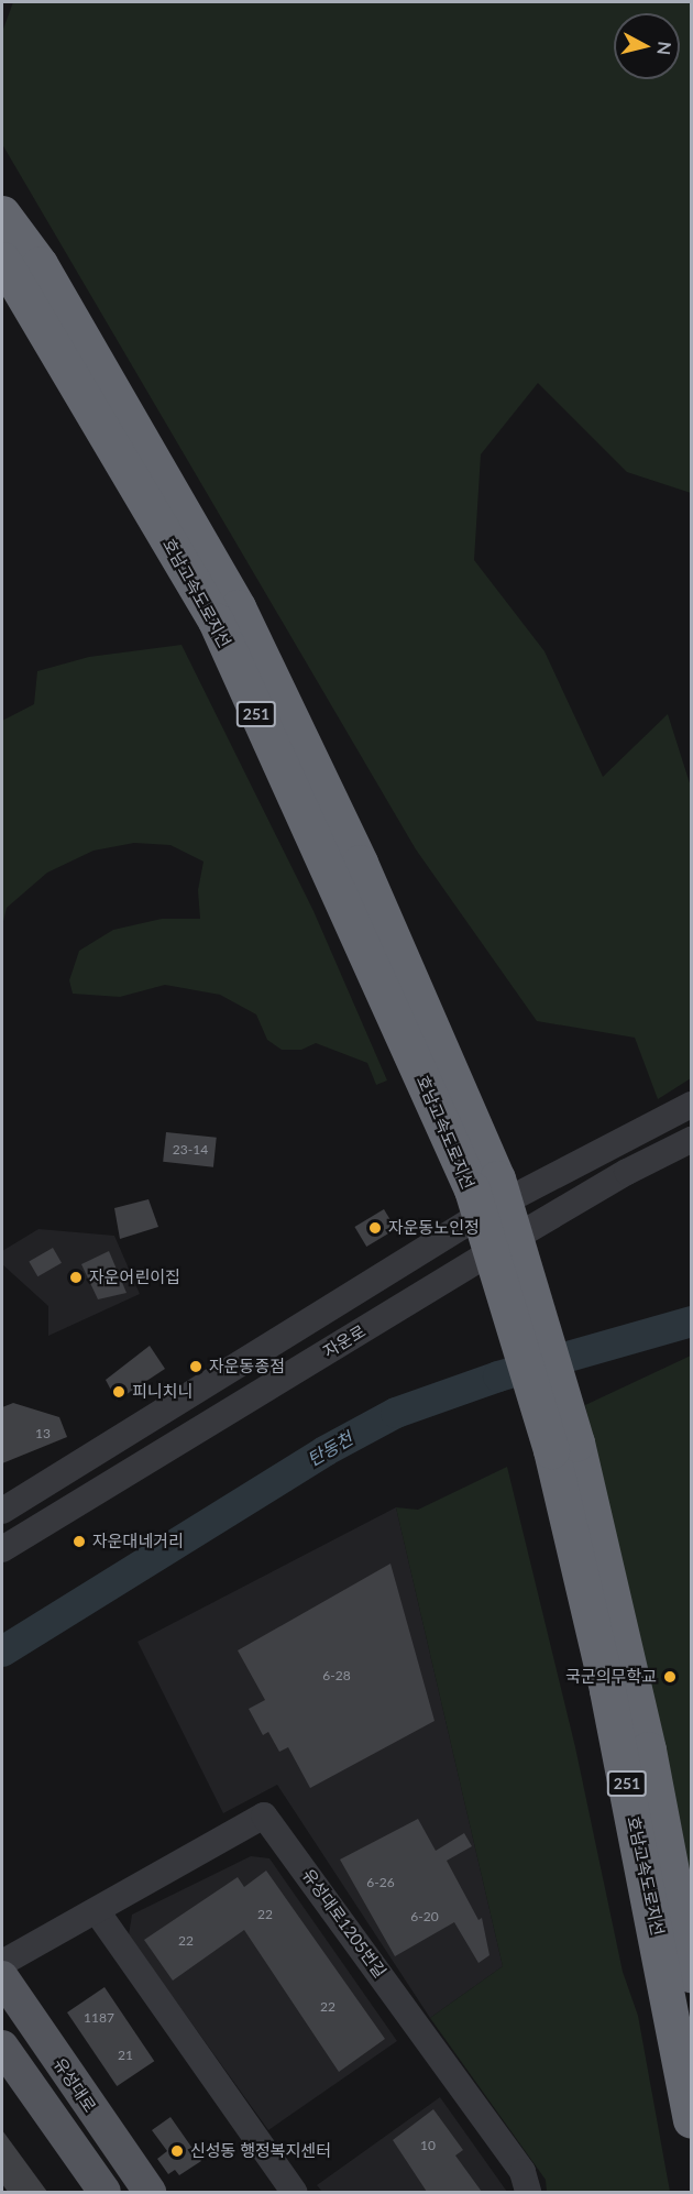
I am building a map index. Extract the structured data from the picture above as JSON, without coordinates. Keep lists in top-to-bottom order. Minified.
{"streets":{"highway":["호남고속도로지선","251"],"main road":["유성대로"],"street":["자운로","유성대로1205번길"]},"water":["탄동천"],"places":["자운동노인정","자운어린이집","자운동종점","피니치니","자운대네거리","국군의무학교","신성동 행정복지센터"],"house_numbers":["23-14","13","6-28","6-26","22","6-20","22","22","1187","21","10"],"north":"right"}
